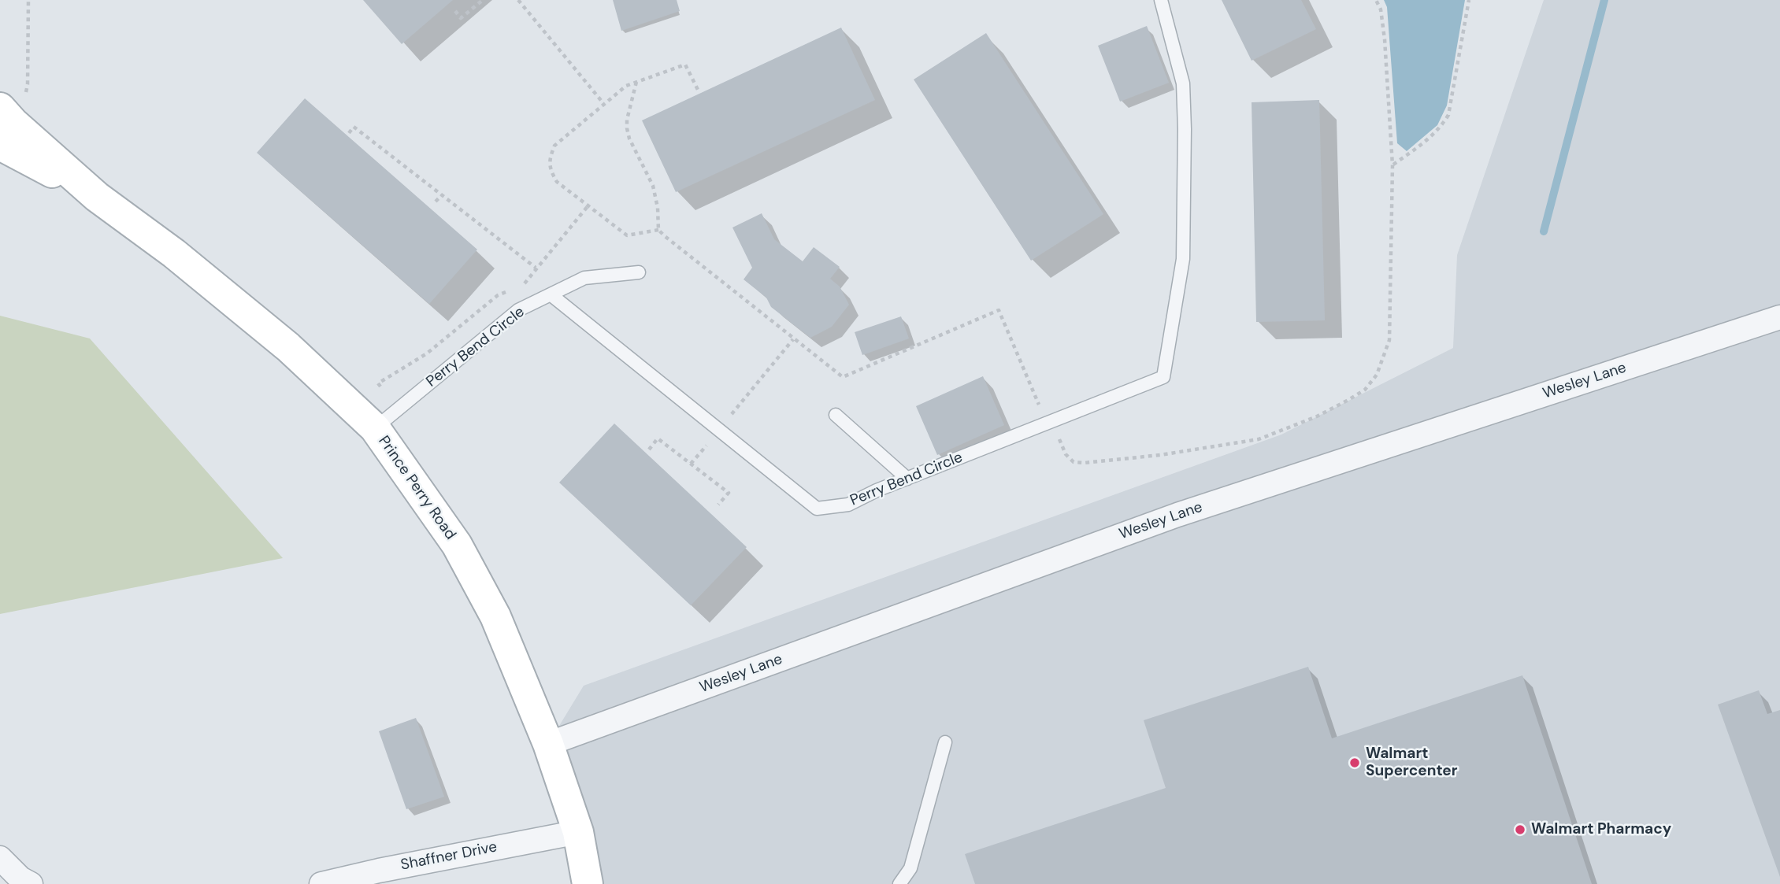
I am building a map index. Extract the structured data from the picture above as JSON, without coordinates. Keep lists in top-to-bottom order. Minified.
{"streets":{"street":["Wesley Lane","Prince Perry Road","Shaffner Drive"],"lane":["Perry Bend Circle"]},"crossings":[["Perry Bend Circle","Prince Perry Road"],["Wesley Lane","Prince Perry Road"],["Prince Perry Road","Shaffner Drive"]],"places":["Walmart Supercenter","Walmart Pharmacy"]}
